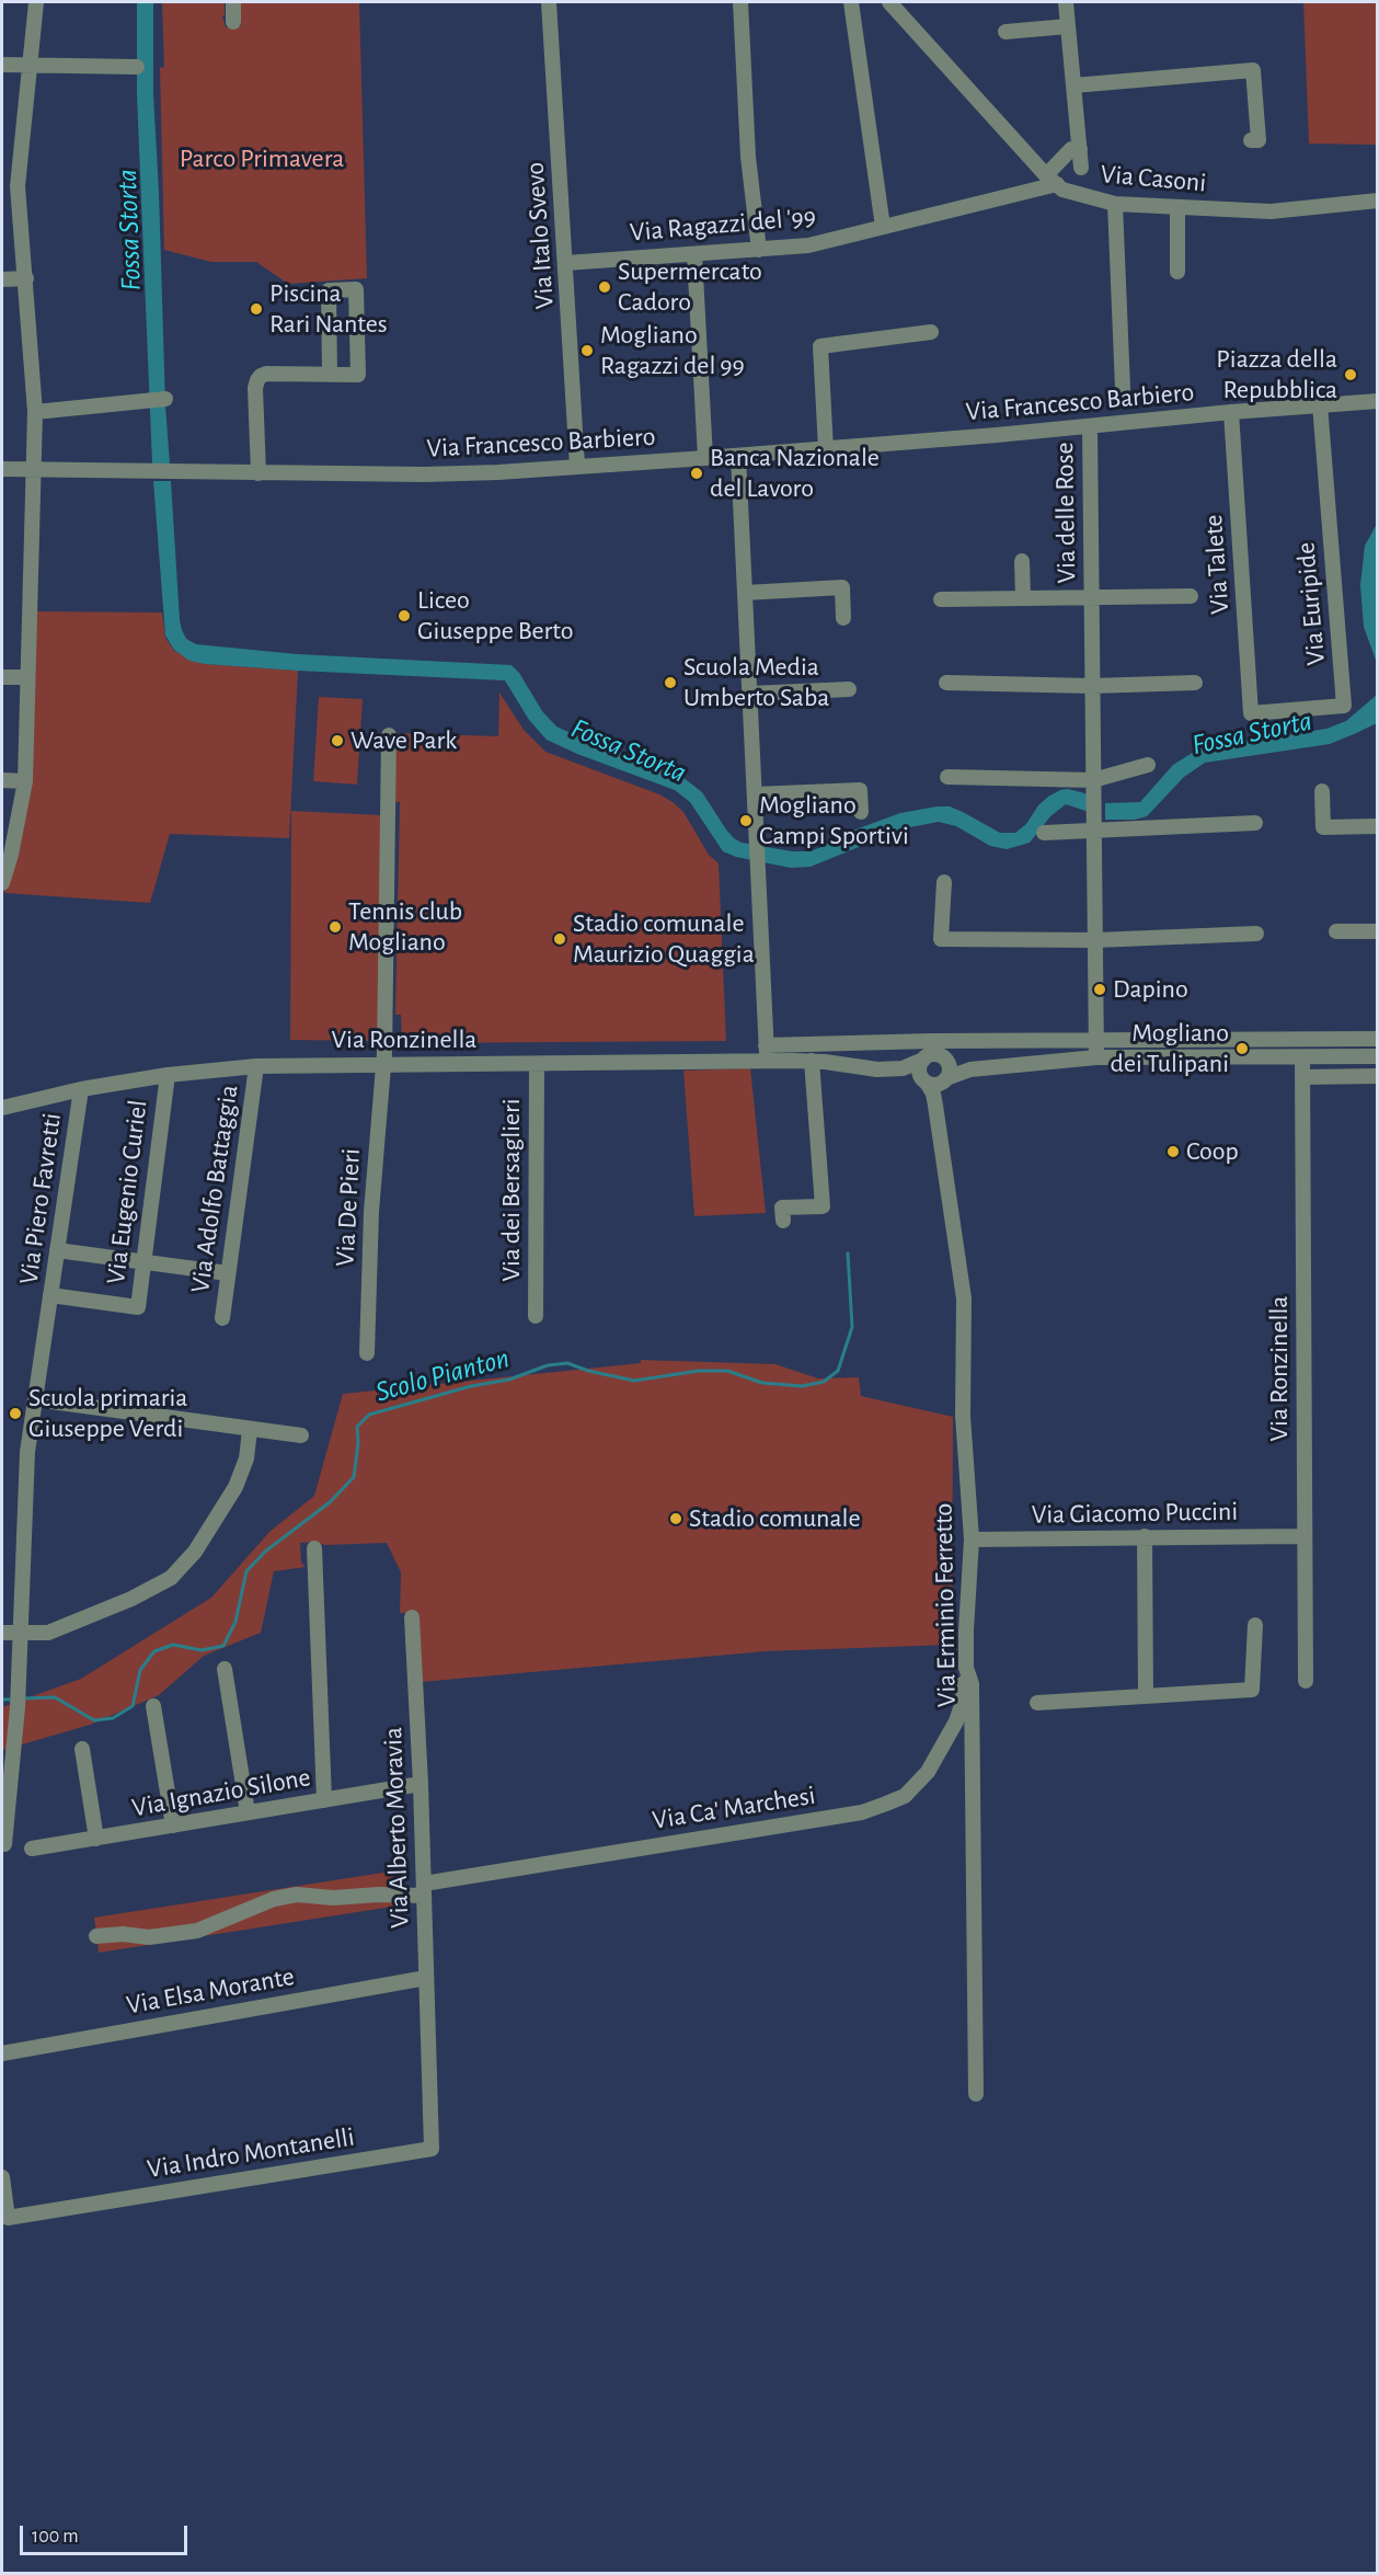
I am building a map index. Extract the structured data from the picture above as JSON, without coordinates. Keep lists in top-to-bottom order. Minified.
{"streets":{"street":["Via Casoni","Via Ragazzi del '99","Via Italo Svevo","Via Francesco Barbiero","Via delle Rose","Via Talete","Via Euripide","Via Ronzinella","Via Adolfo Battaggia","Via dei Bersaglieri","Via Eugenio Curiel","Via Piero Favretti","Via De Pieri","Via Giacomo Puccini","Via Erminio Ferretto","Via Ignazio Silone","Via Ca' Marchesi","Via Alberto Moravia","Via Elsa Morante","Via Indro Montanelli"]},"crossings":[["Via Casoni","Via Ragazzi del '99"],["Via Ragazzi del '99","Via Italo Svevo"],["Via Italo Svevo","Via Francesco Barbiero"],["Via Francesco Barbiero","Via delle Rose"],["Via Francesco Barbiero","Via Talete"],["Via Francesco Barbiero","Via Euripide"],["Via delle Rose","Via Ronzinella"],["Via Talete","Via Euripide"],["Via Ronzinella","Via Adolfo Battaggia"],["Via Ronzinella","Via dei Bersaglieri"],["Via Ronzinella","Via Eugenio Curiel"],["Via Ronzinella","Via Piero Favretti"],["Via Ronzinella","Via De Pieri"],["Via Ronzinella","Via Erminio Ferretto"],["Via Eugenio Curiel","Via Piero Favretti"],["Via Giacomo Puccini","Via Erminio Ferretto"],["Via Erminio Ferretto","Via Ca' Marchesi"],["Via Ignazio Silone","Via Alberto Moravia"],["Via Ca' Marchesi","Via Alberto Moravia"],["Via Alberto Moravia","Via Elsa Morante"],["Via Alberto Moravia","Via Indro Montanelli"]],"water":["Fossa Storta","Scolo Pianton"],"parks":["Parco Primavera"],"places":["Supermercato Cadoro","Piscina Rari Nantes","Mogliano Ragazzi del 99","Piazza della Repubblica","Banca Nazionale del Lavoro","Liceo Giuseppe Berto","Scuola Media Umberto Saba","Wave Park","Mogliano Campi Sportivi","Tennis club Mogliano","Stadio comunale Maurizio Quaggia","Dapino","Mogliano dei Tulipani","Coop","Scuola primaria Giuseppe Verdi","Stadio comunale"],"scale_bar":"100 m"}
